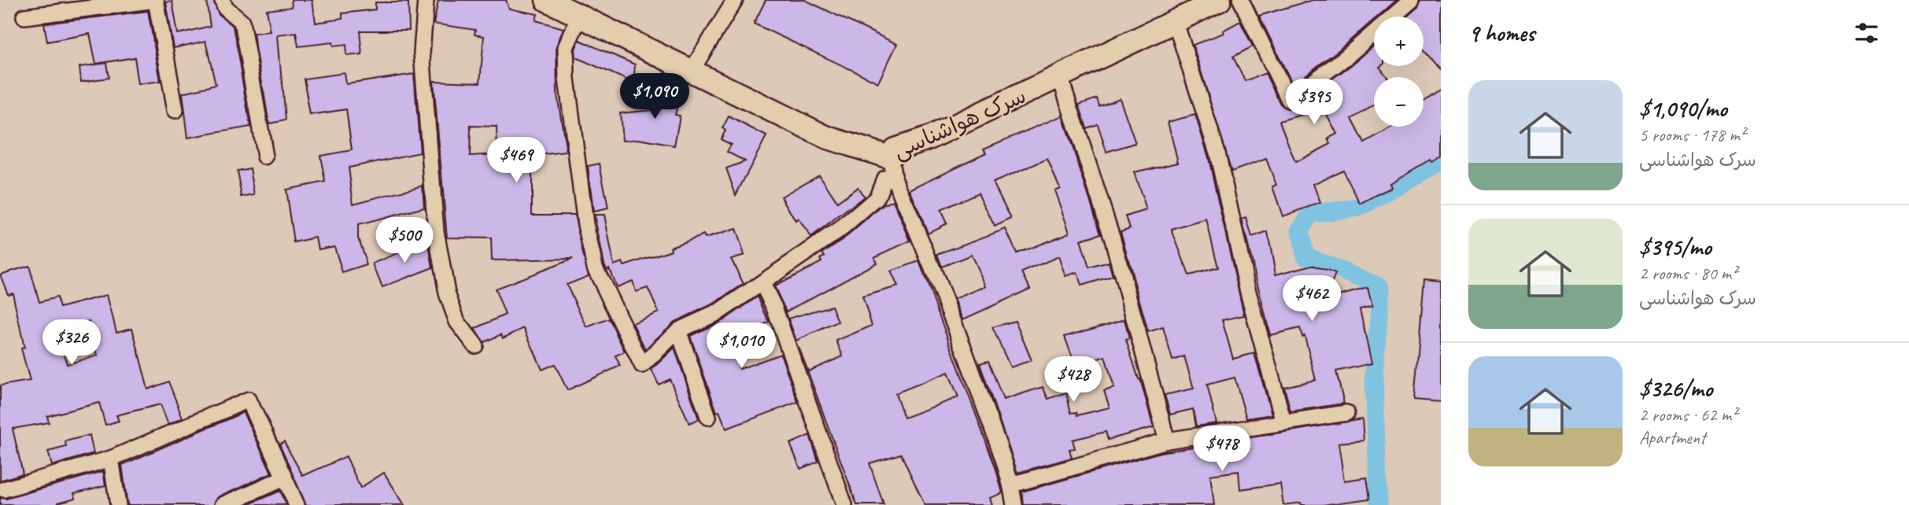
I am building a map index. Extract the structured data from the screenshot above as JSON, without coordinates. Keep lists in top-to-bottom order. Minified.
{"streets":{"street":["سرک هواشناسی"]},"page":{"heading":"9 homes","map_buttons":["+","−"],"list":[{"name":"$1,090/mo","note":"5 rooms · 178 m² · سرک هواشناسی"},{"name":"$395/mo","note":"2 rooms · 80 m² · سرک هواشناسی"},{"name":"$326/mo","note":"2 rooms · 62 m² · Apartment"}],"price":["$1,090","$395","$469","$500","$462","$326","$1,010","$428","$478"]}}
